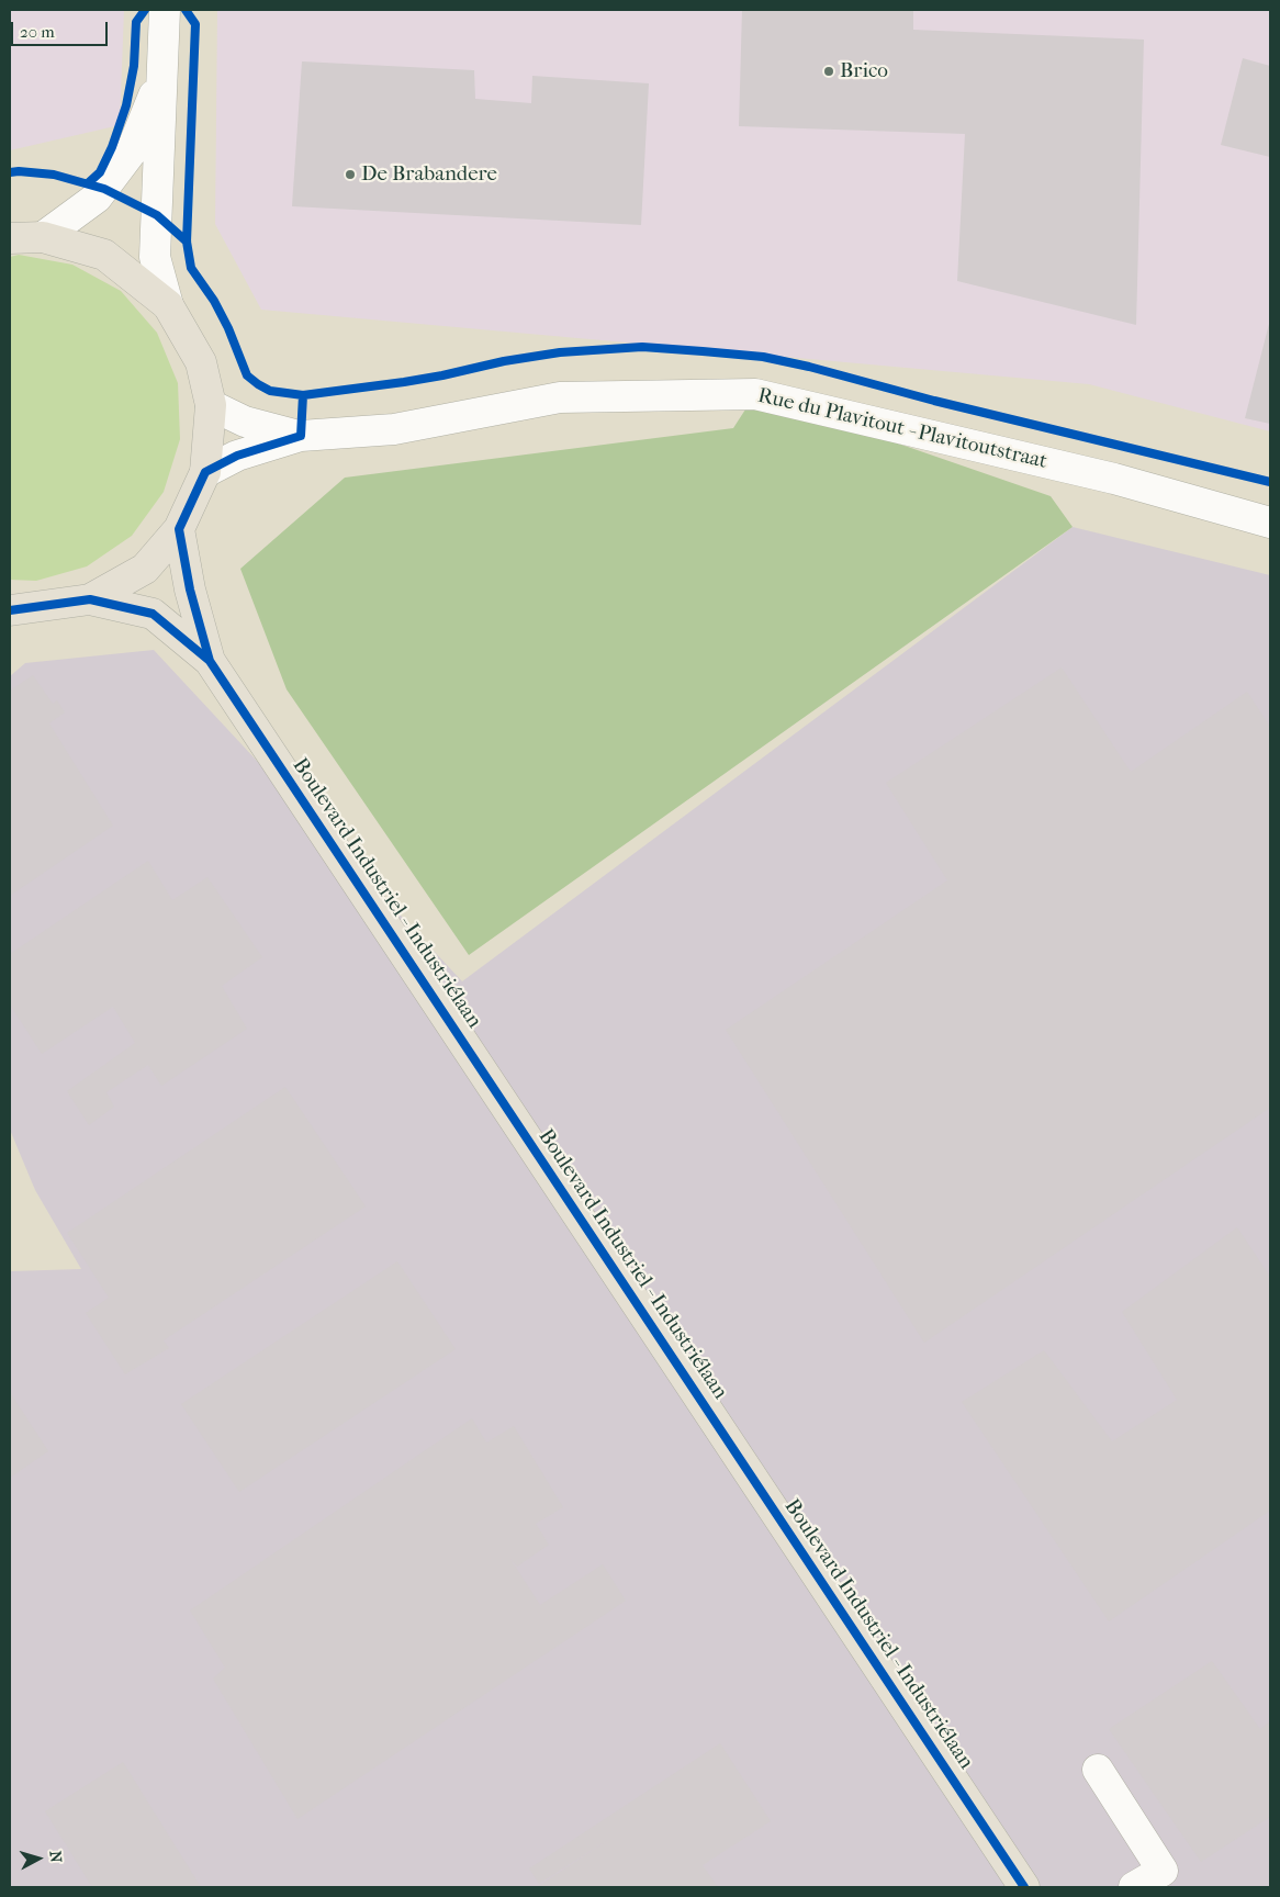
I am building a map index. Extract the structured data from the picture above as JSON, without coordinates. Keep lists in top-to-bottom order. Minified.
{"streets":{"main road":["Boulevard Industriel - Industriélaan"],"street":["Rue du Plavitout - Plavitoutstraat"]},"crossings":[["Rue du Plavitout - Plavitoutstraat","Boulevard Industriel - Industriélaan"]],"places":["Brico","De Brabandere"],"scale_bar":"20 m","north":"right"}
